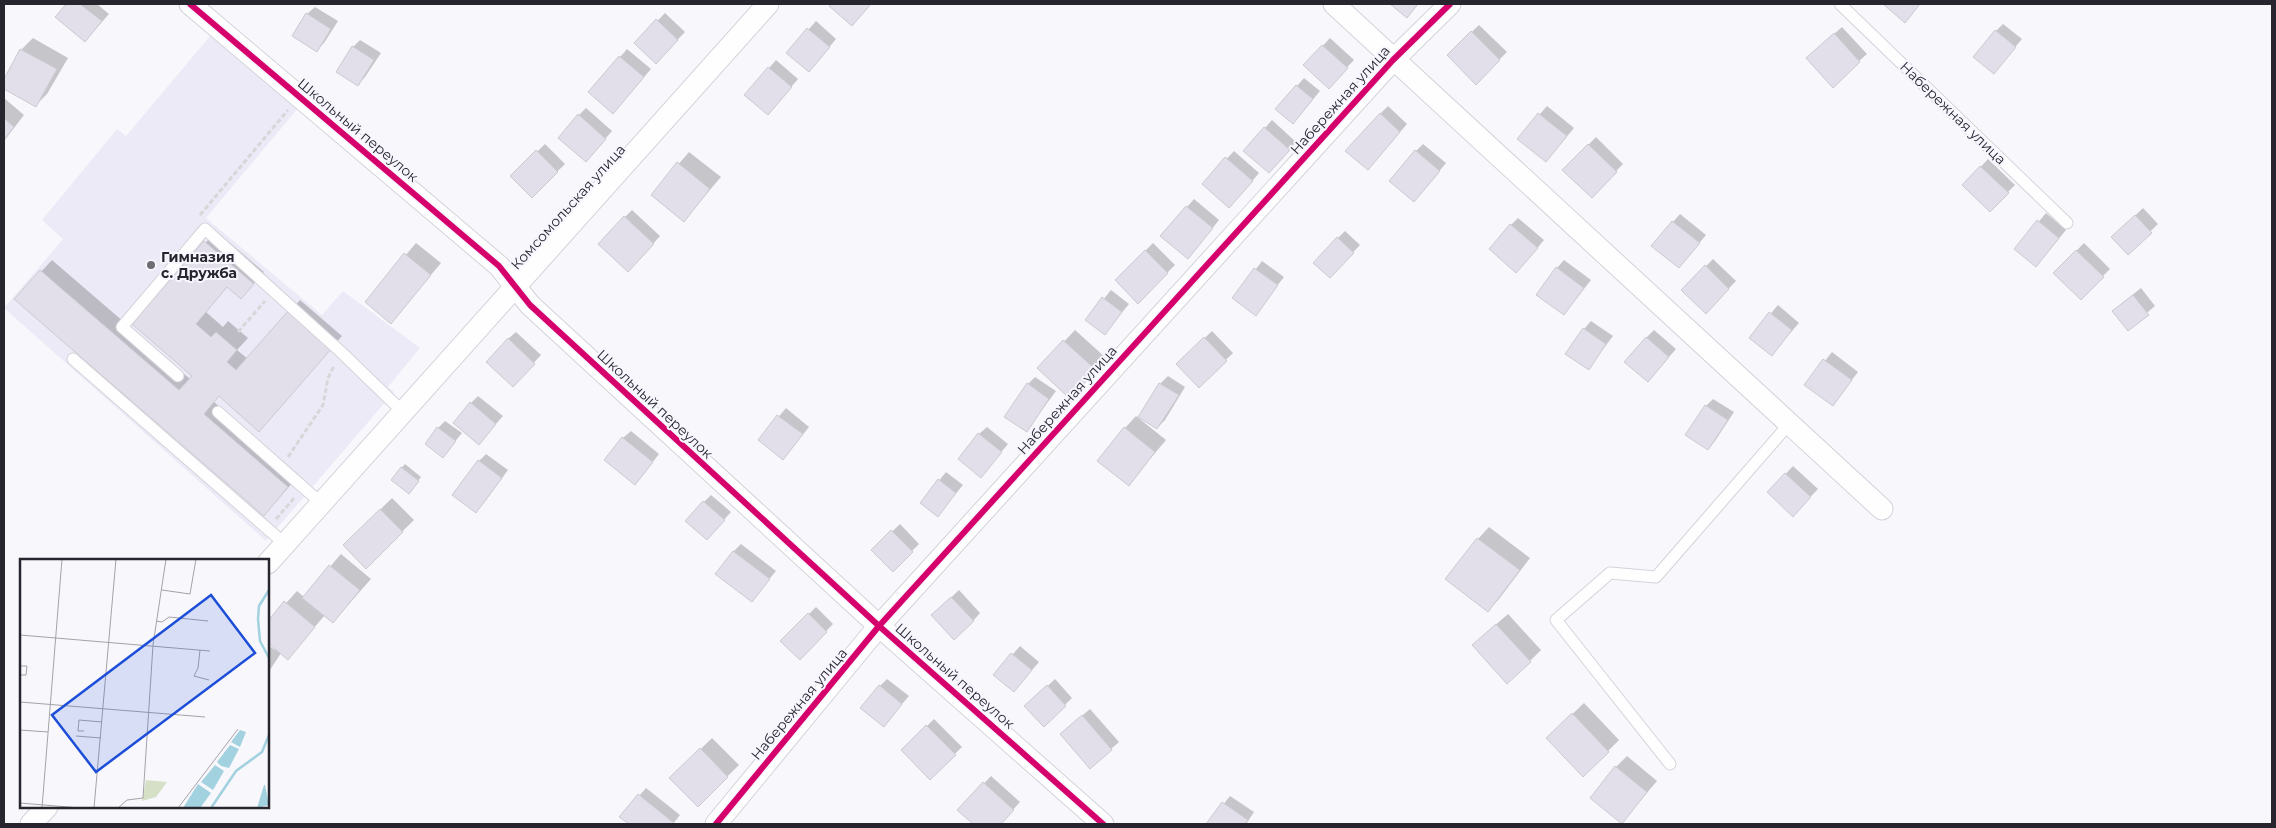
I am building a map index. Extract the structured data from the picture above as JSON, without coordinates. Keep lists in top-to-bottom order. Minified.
{"streets":{"street":["Набережная улица","Школьный переулок","Комсомольская улица"]},"crossings":[["Набережная улица","Школьный переулок"],["Школьный переулок","Комсомольская улица"]],"places":["Гимназия с. Дружба"]}
